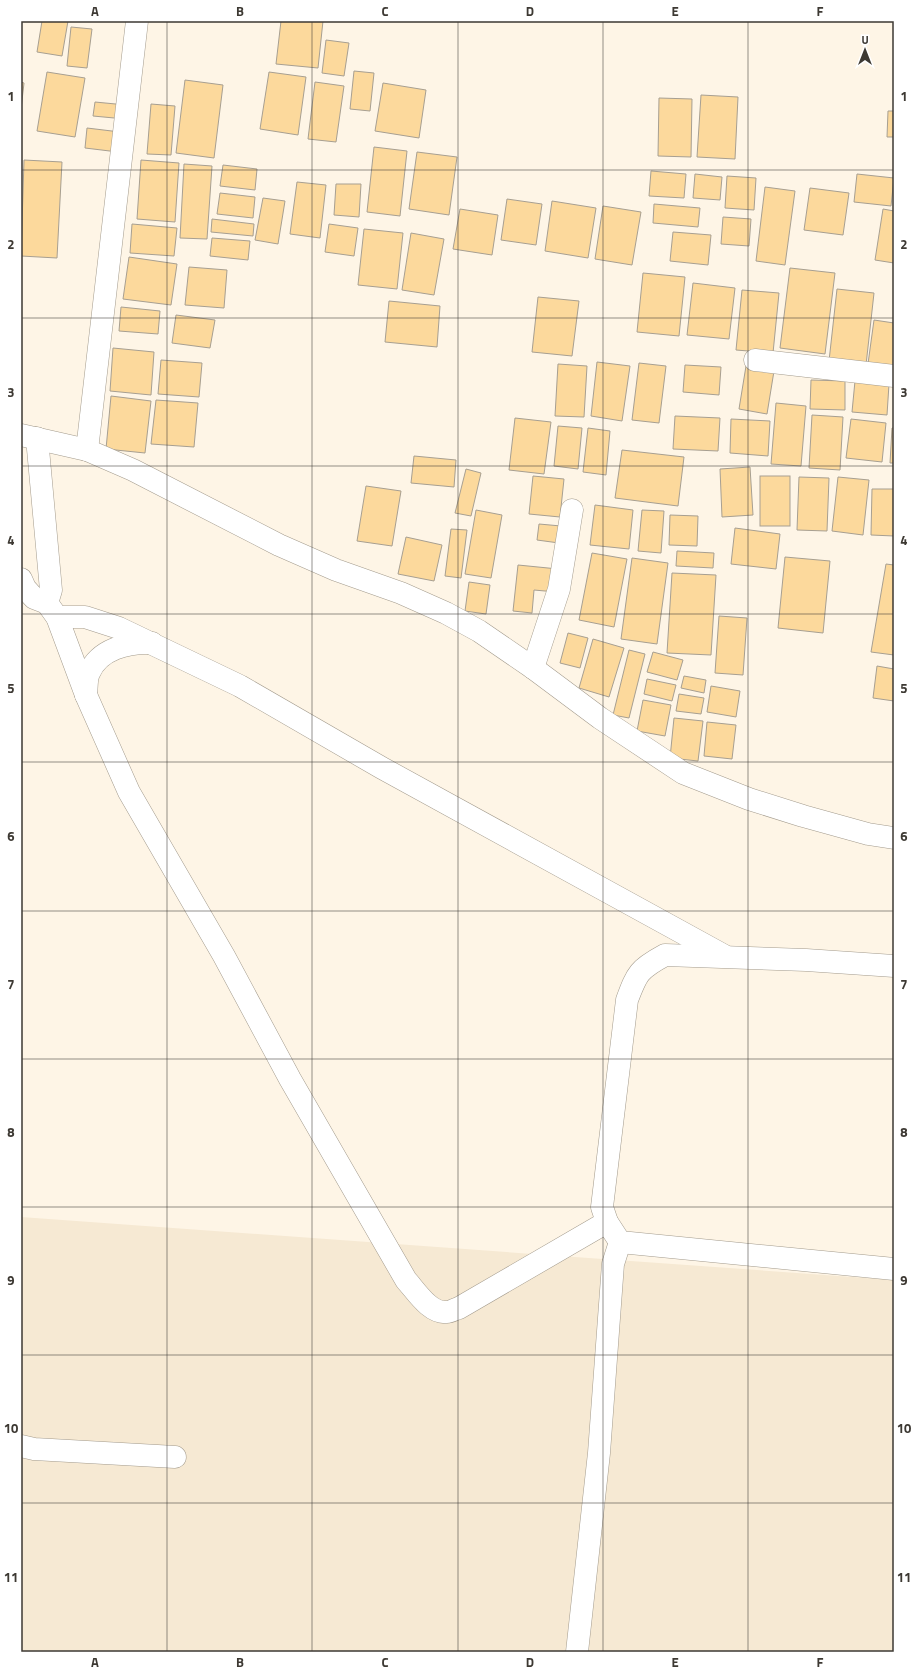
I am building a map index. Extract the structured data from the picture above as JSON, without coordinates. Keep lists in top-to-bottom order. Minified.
{"north":"top","grid":{"columns":["A","B","C","D","E","F"],"rows":["1","2","3","4","5","6","7","8","9","10","11"]}}
